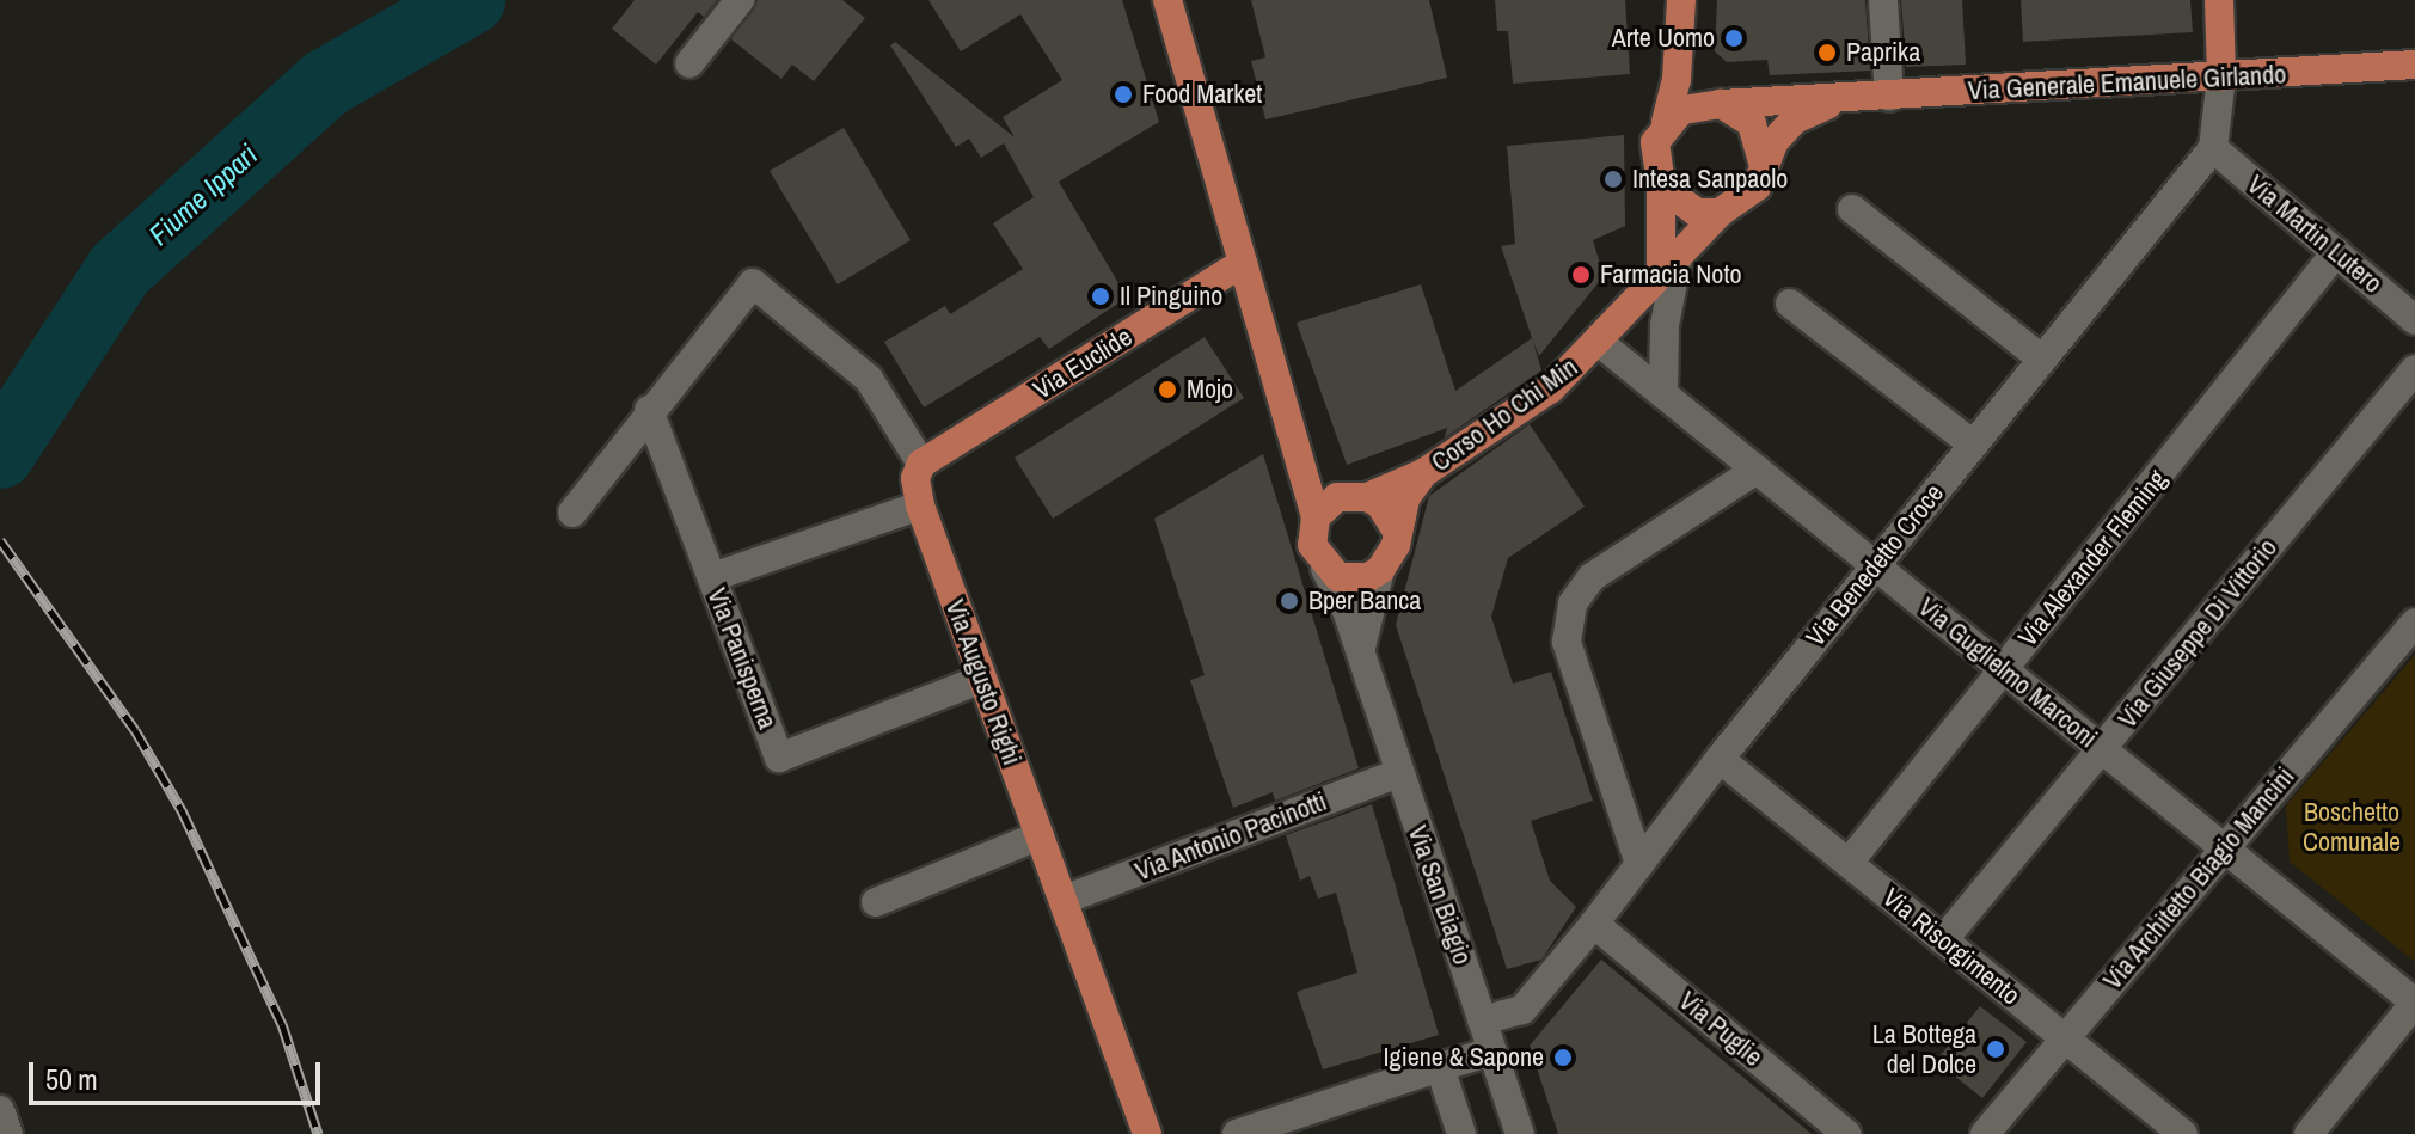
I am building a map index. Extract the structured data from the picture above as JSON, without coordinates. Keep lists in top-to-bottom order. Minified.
{"streets":{"main road":["Via Generale Emanuele Girlando","Via Euclide","Corso Ho Chi Min","Via Augusto Righi"],"street":["Via Martin Lutero","Via Alexander Fleming","Via Benedetto Croce","Via Giuseppe Di Vittorio","Via Panisperna","Via Guglielmo Marconi","Via Antonio Pacinotti","Via Architetto Biagio Mancini","Via San Biagio","Via Risorgimento","Via Puglie"]},"crossings":[["Via Generale Emanuele Girlando","Corso Ho Chi Min"],["Via Martin Lutero","Via Alexander Fleming"],["Via Martin Lutero","Via Benedetto Croce"],["Via Euclide","Via Augusto Righi"],["Corso Ho Chi Min","Via Guglielmo Marconi"],["Corso Ho Chi Min","Via San Biagio"],["Via Alexander Fleming","Via Guglielmo Marconi"],["Via Alexander Fleming","Via Risorgimento"],["Via Benedetto Croce","Via Guglielmo Marconi"],["Via Benedetto Croce","Via San Biagio"],["Via Benedetto Croce","Via Risorgimento"],["Via Benedetto Croce","Via Puglie"],["Via Giuseppe Di Vittorio","Via Guglielmo Marconi"],["Via Giuseppe Di Vittorio","Via Risorgimento"],["Via Panisperna","Via Augusto Righi"],["Via Guglielmo Marconi","Via Architetto Biagio Mancini"],["Via Augusto Righi","Via Antonio Pacinotti"],["Via Antonio Pacinotti","Via San Biagio"],["Via Architetto Biagio Mancini","Via Risorgimento"]],"water":["Fiume Ippari"],"parks":["Boschetto Comunale"],"places":["Arte Uomo","Paprika","Food Market","Intesa Sanpaolo","Farmacia Noto","Il Pinguino","Mojo","Bper Banca","La Bottega del Dolce","Igiene & Sapone"],"scale_bar":"50 m"}
